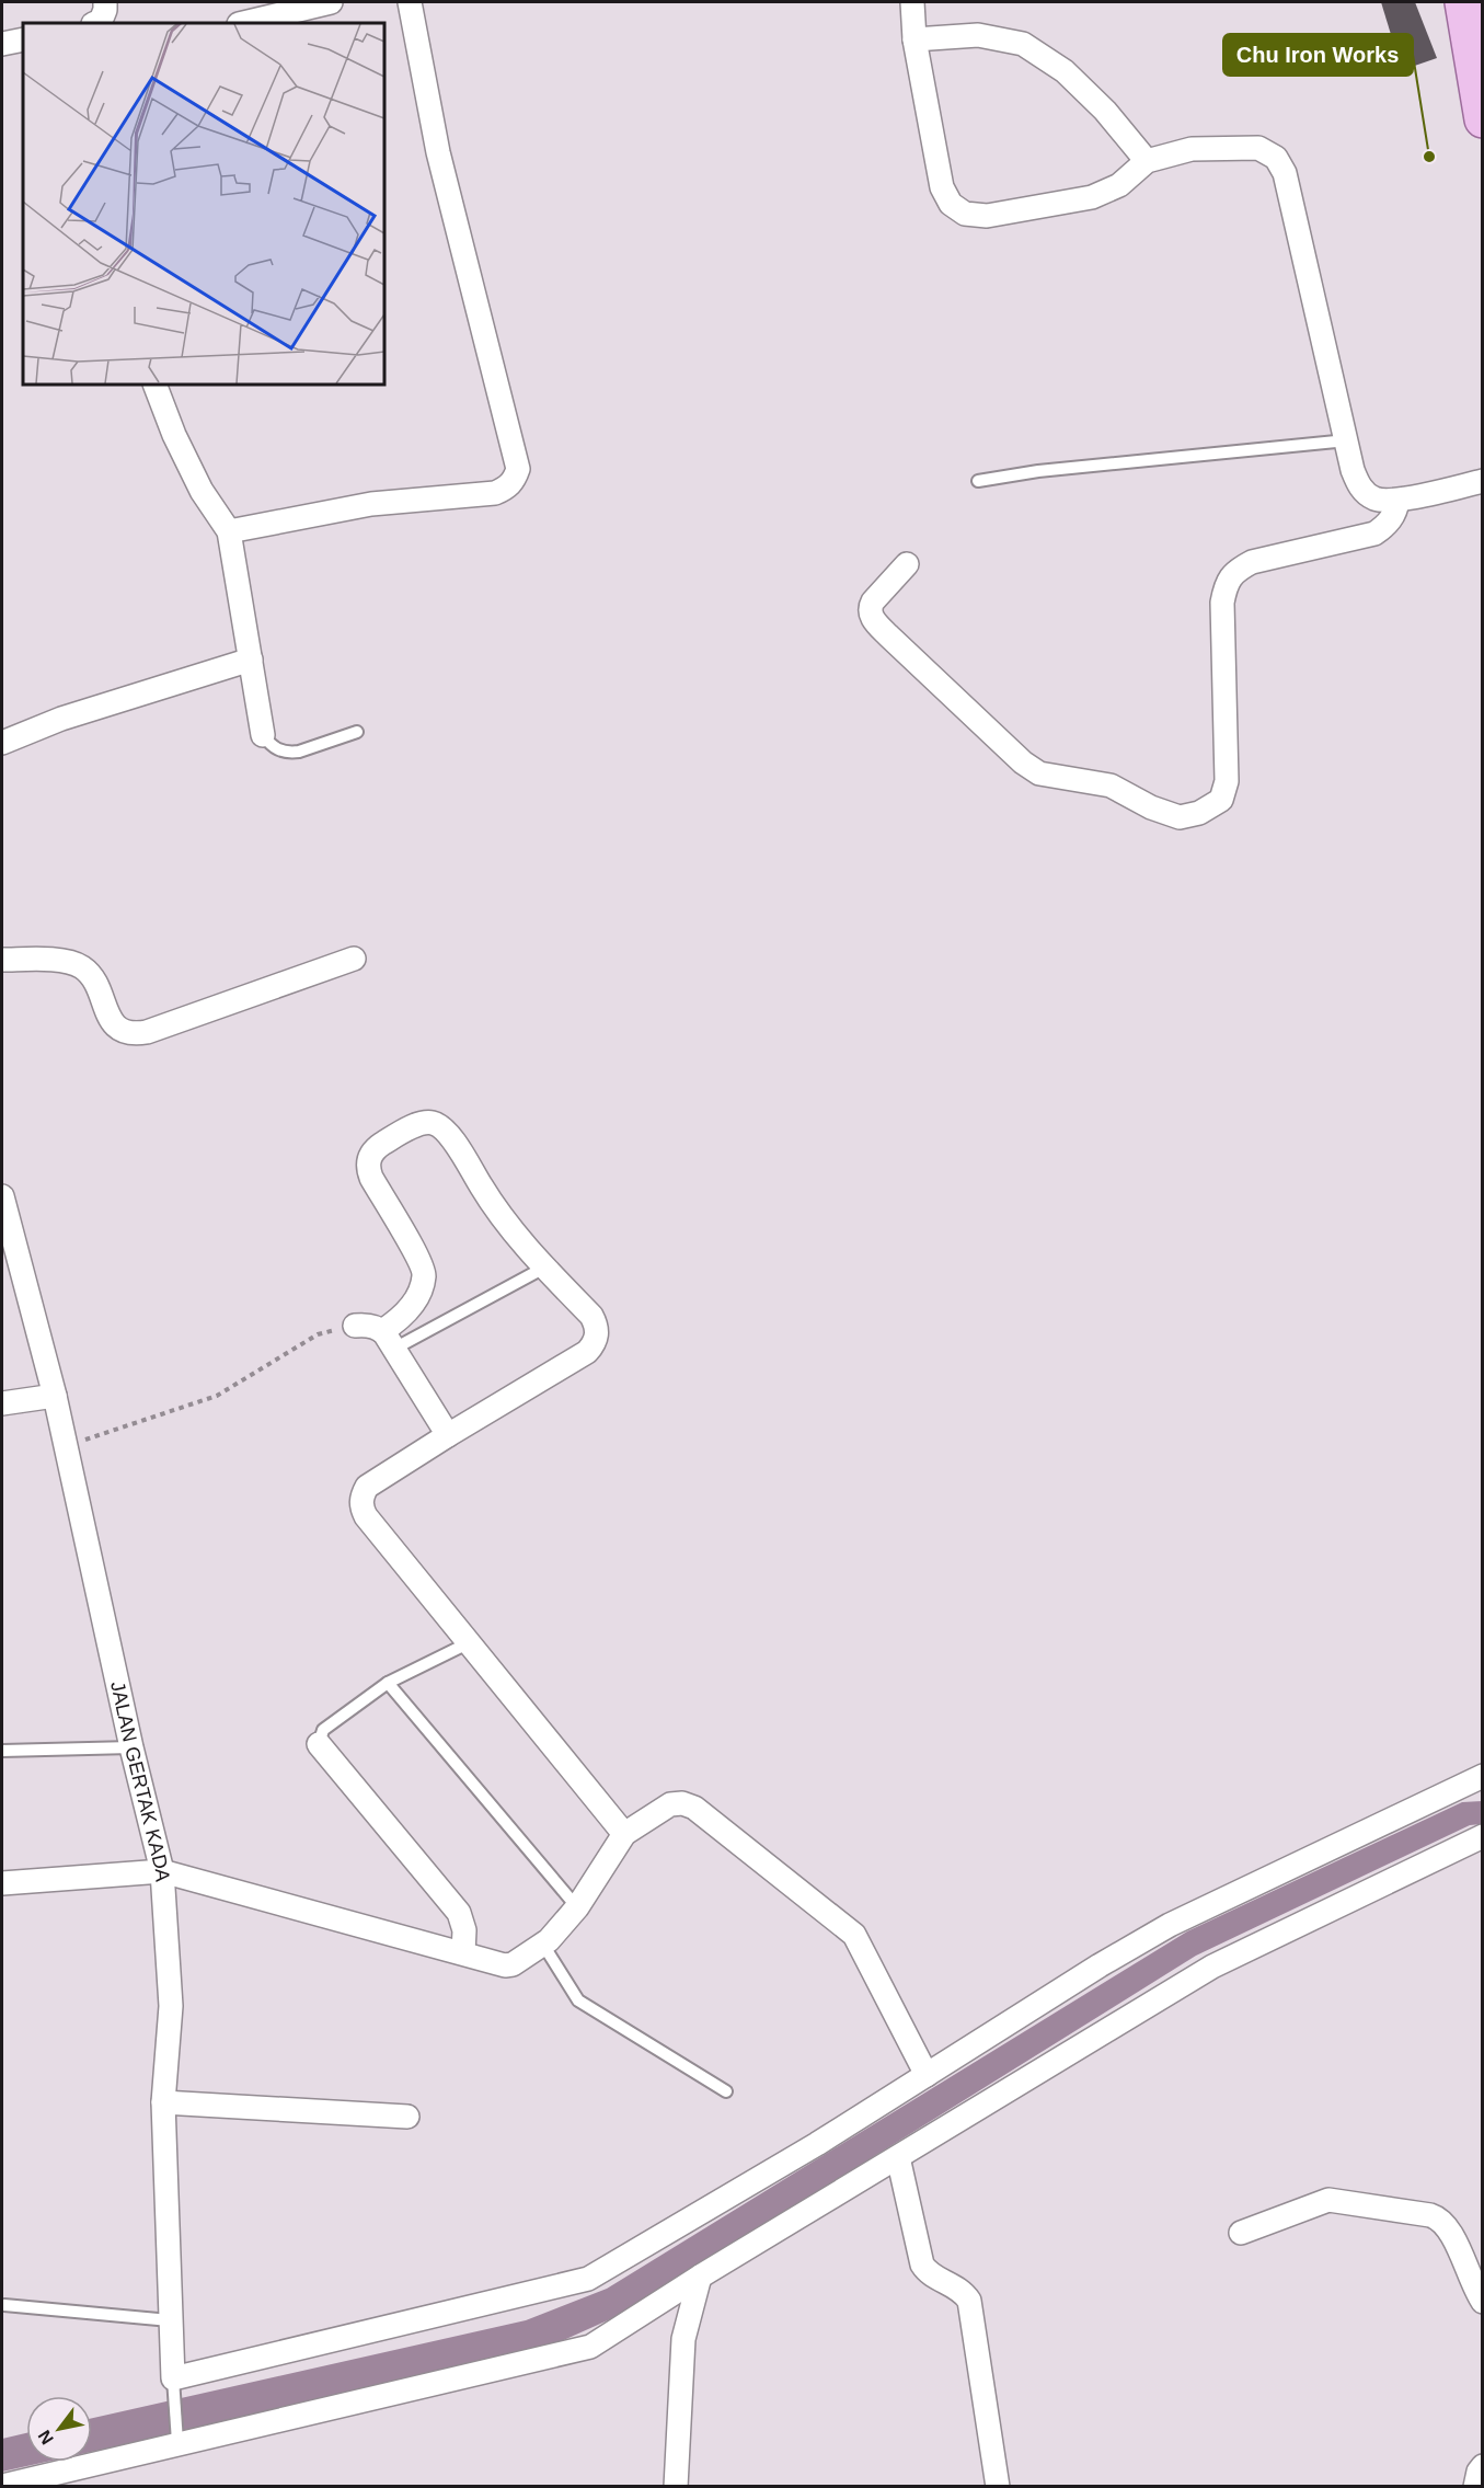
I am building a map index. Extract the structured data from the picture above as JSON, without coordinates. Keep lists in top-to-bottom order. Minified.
{"streets":{"street":["JALAN GERTAK KADA"]},"places":["Chu Iron Works"],"north":"bottom left"}
